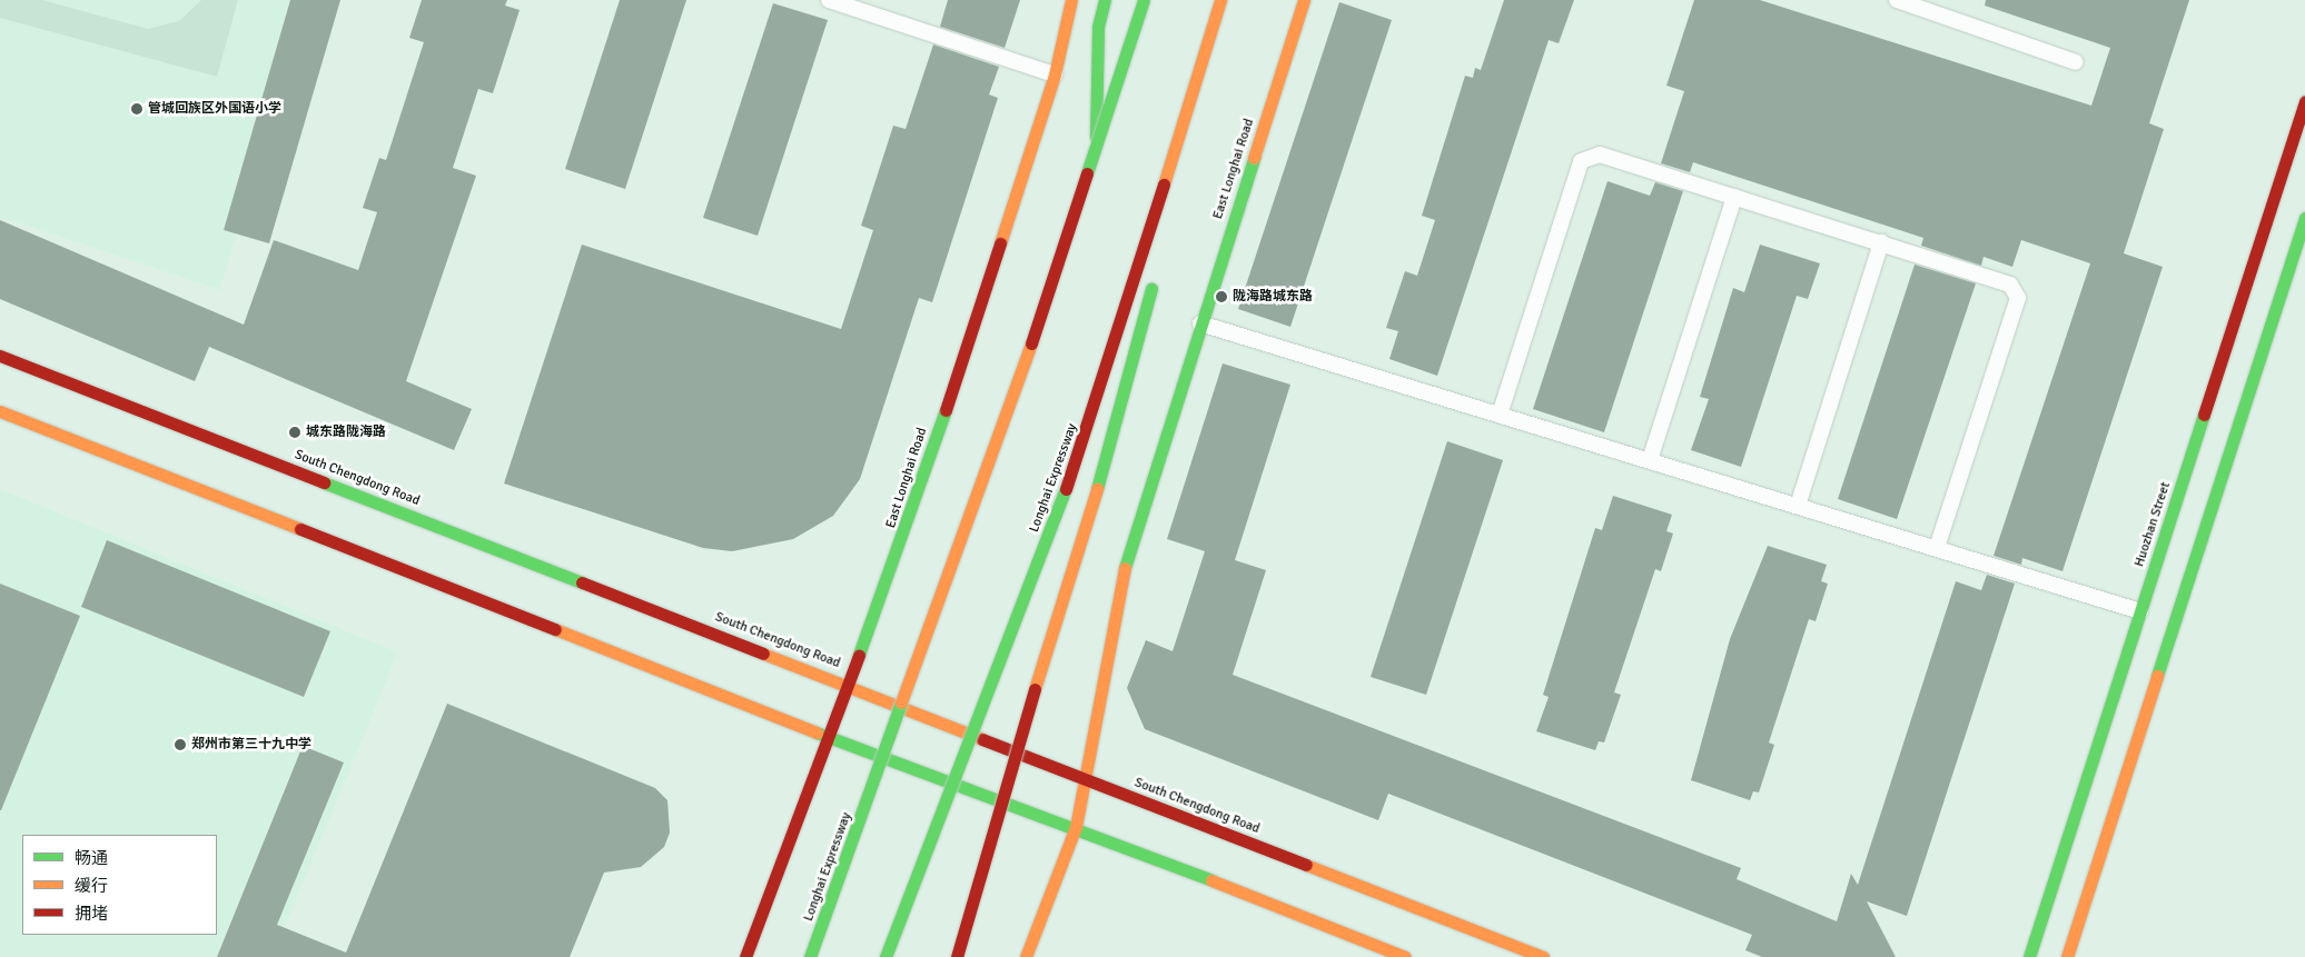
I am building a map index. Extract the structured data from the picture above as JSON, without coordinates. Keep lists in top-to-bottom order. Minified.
{"streets":{"main road":["East Longhai Road","South Chengdong Road","Longhai Expressway","Huozhan Street"]},"crossings":[["East Longhai Road","South Chengdong Road"]],"places":["管城回族区外国语小学","陇海路城东路","城东路陇海路","郑州市第三十九中学"],"legend":["畅通","缓行","拥堵"]}
